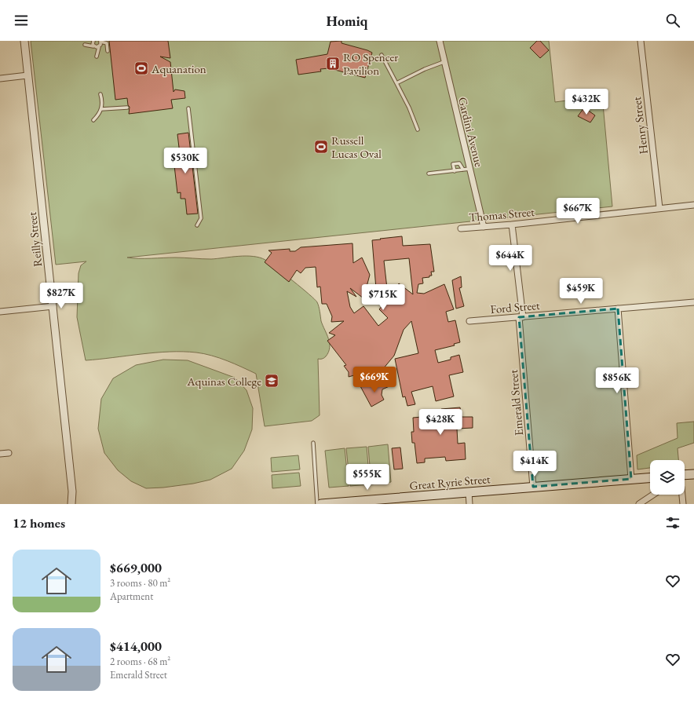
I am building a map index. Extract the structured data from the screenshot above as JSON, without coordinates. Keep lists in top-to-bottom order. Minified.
{"streets":{"main road":["Great Ryrie Street"],"street":["Henry Street","Gardini Avenue","Thomas Street","Reilly Street","Ford Street","Emerald Street"]},"crossings":[["Henry Street","Thomas Street"],["Gardini Avenue","Thomas Street"],["Thomas Street","Emerald Street"],["Ford Street","Emerald Street"],["Emerald Street","Great Ryrie Street"]],"places":{"building":["RO Spencer Pavilion"],"sports":["Aquanation","Russell Lucas Oval"],"school or university":["Aquinas College"]},"page":{"header":"Homiq","price":["$432K","$530K","$667K","$644K","$459K","$827K","$715K","$669K","$856K","$428K","$414K","$555K"],"heading":"12 homes","list":[{"name":"$669,000","note":"3 rooms · 80 m² · Apartment"},{"name":"$414,000","note":"2 rooms · 68 m² · Emerald Street"}]}}
